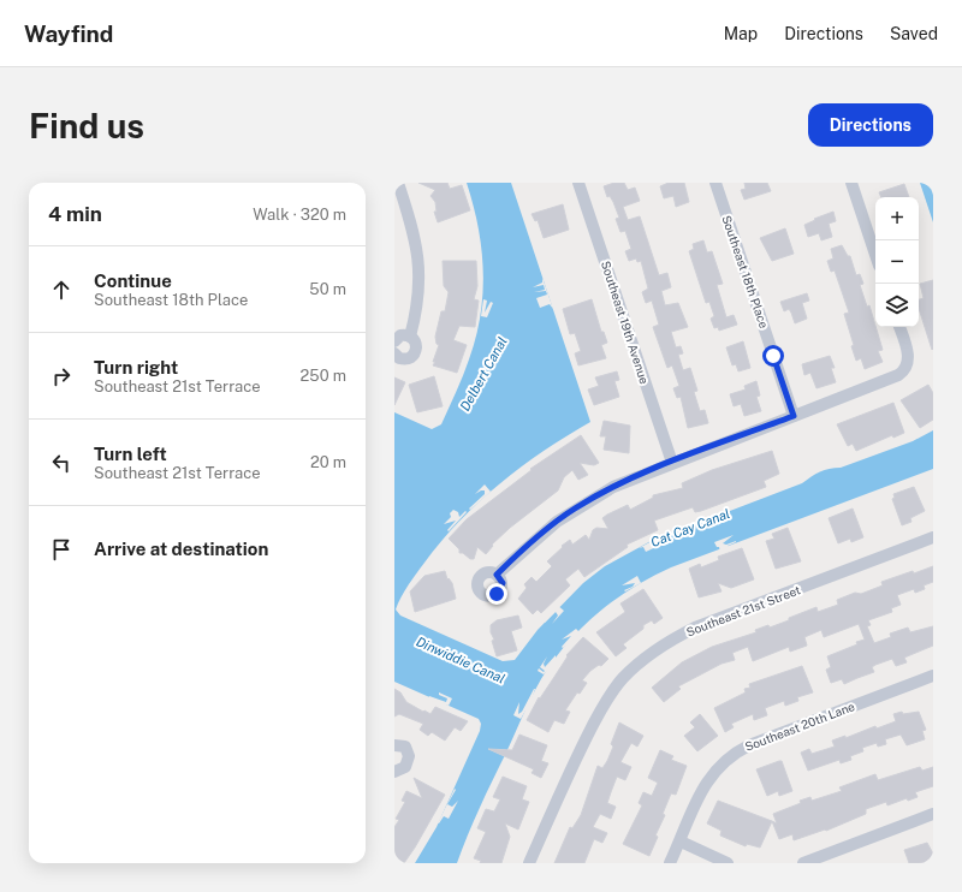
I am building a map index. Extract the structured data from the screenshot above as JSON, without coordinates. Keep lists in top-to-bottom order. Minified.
{"streets":{"street":["Southeast 18th Place","Southeast 19th Avenue","Southeast 21st Street","Southeast 20th Lane"]},"water":["Delbert Canal","Cat Cay Canal","Dinwiddie Canal"],"page":{"header":"Wayfind","nav":["Map","Directions","Saved"],"buttons":"Directions","title":"Find us","heading":["4 min","Walk · 320 m"],"map_buttons":["+","−"],"list":[["Continue","Southeast 18th Place","50 m"],["Turn right","Southeast 21st Terrace","250 m"],["Turn left","Southeast 21st Terrace","20 m"],"Arrive at destination"]}}
